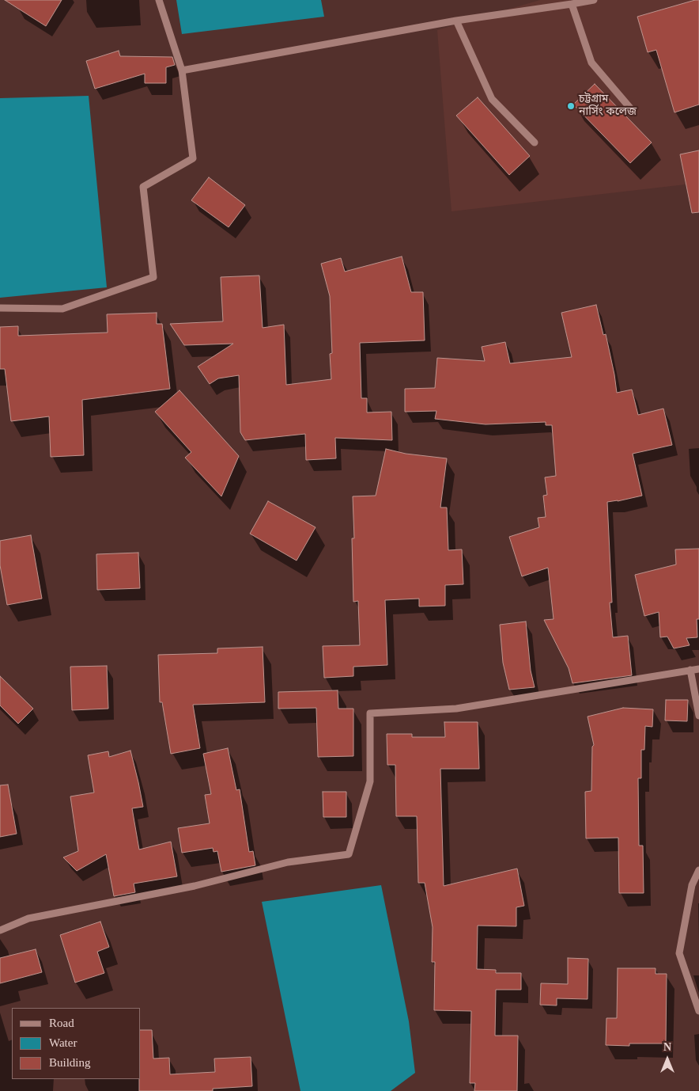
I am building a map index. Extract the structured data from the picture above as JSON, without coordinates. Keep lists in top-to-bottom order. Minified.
{"places":["চট্টগ্রাম নার্সিং কলেজ"],"legend":["Road","Water","Building"],"north":"top"}
